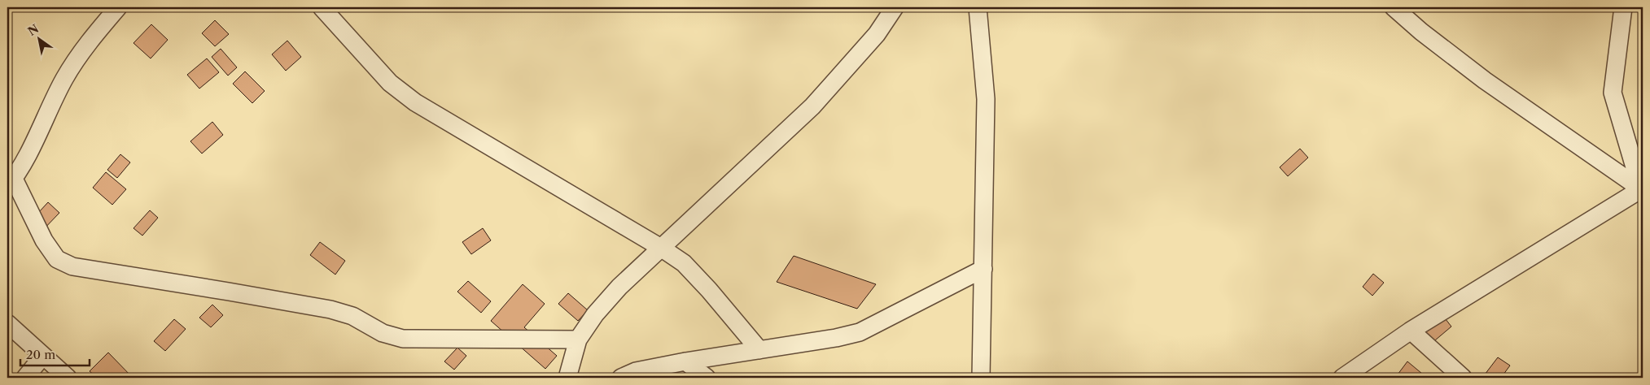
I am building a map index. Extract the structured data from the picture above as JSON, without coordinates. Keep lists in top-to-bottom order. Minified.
{"scale_bar":"20 m","north":"top left"}
